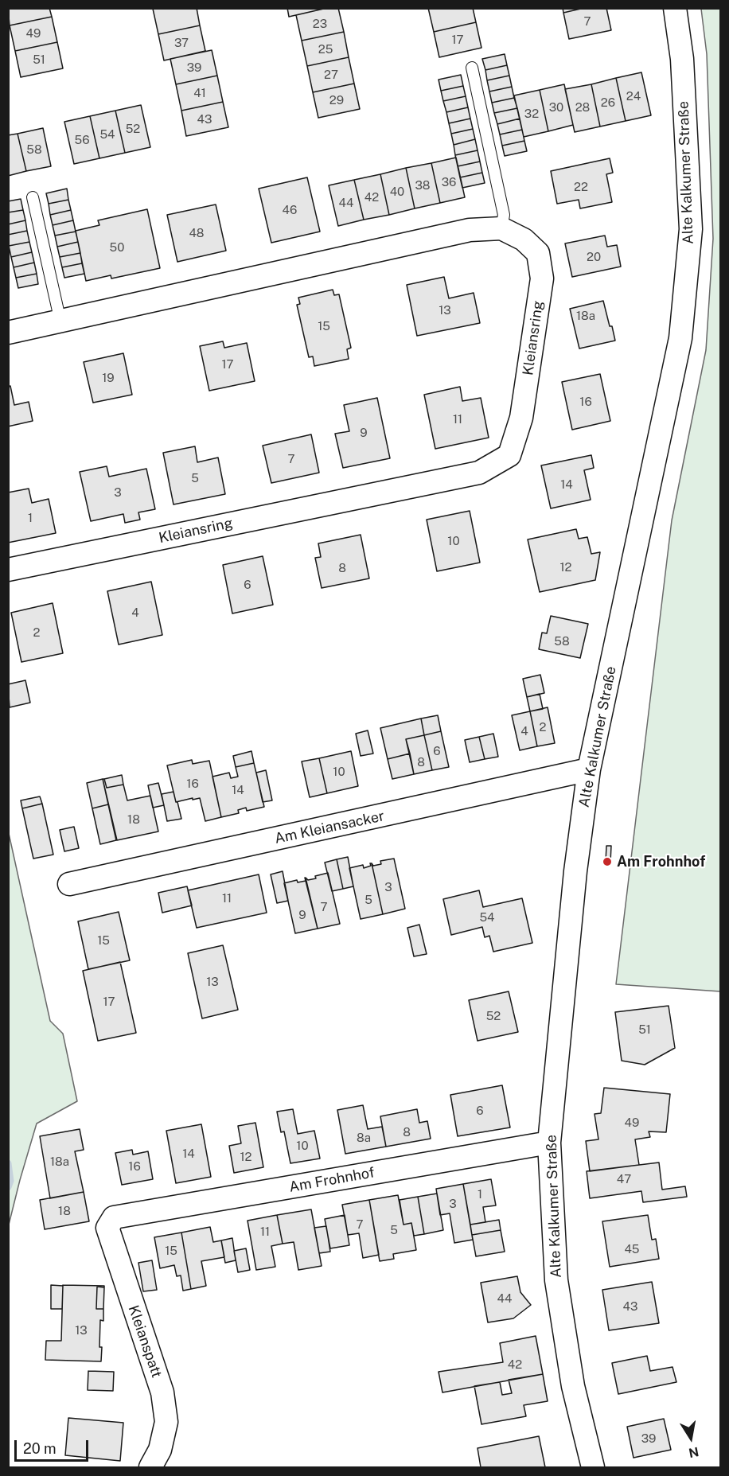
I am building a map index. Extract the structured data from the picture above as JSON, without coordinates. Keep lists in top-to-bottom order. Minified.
{"streets":{"street":["Alte Kalkumer Straße","Kleiansring","Am Kleiansacker","Am Frohnhof","Kleianspatt"]},"crossings":[["Alte Kalkumer Straße","Am Kleiansacker"],["Alte Kalkumer Straße","Am Frohnhof"],["Am Frohnhof","Kleianspatt"]],"places":["Am Frohnhof"],"house_numbers":["7","23","49","17","37","25","51","39","27","41","24","29","26","30","28","32","43","52","54","56","58","36","38","22","40","42","44","46","48","50","20","13","18a","15","17","19","16","11","9","7","5","14","3","1","10","12","8","6","4","2","58","2","4","6","8","10","16","14","18","3","11","5","7","9","54","15","13","17","52","51","6","49","8","8a","10","14","12","18a","16","47","1","3","18","7","5","11","45","15","44","43","13","42","39"],"scale_bar":"20 m","north":"bottom"}
